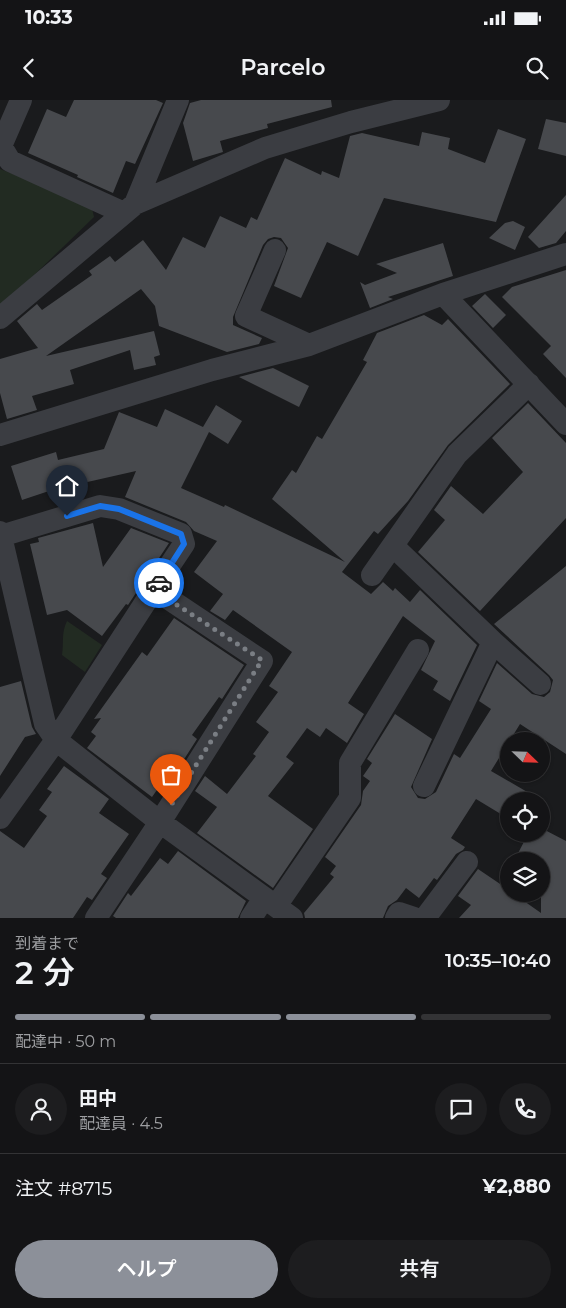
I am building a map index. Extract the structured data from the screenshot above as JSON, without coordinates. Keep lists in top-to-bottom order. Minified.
{"north":"bottom right","page":{"status":"10:33","header":"Parcelo","heading":["2 分","到着まで","10:35–10:40"],"panel":["田中","配達員 · 4.5","注文 #8715","¥2,880"],"bar":"配達中 · 50 m","buttons":["ヘルプ","共有"]}}
